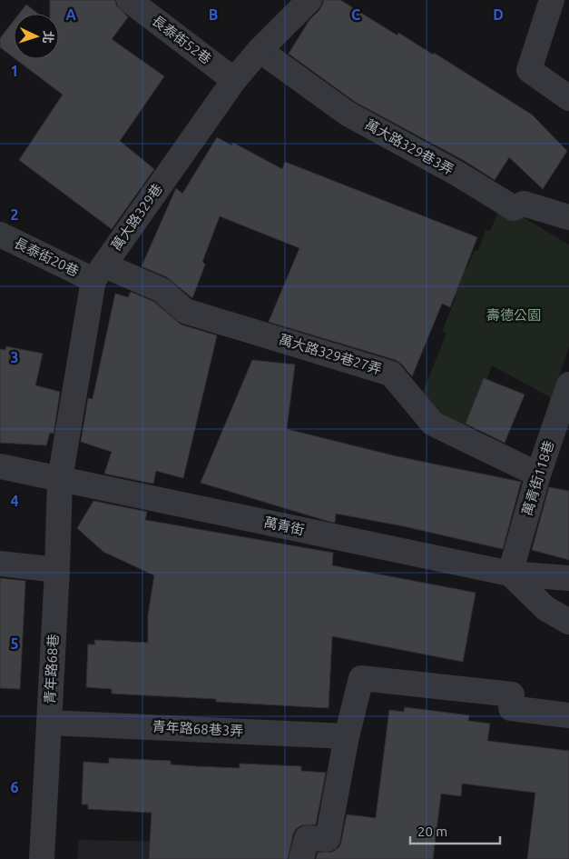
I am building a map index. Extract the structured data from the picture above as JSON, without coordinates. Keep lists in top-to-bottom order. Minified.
{"streets":{"street":["長泰街52巷","萬大路329巷3弄","萬大路329巷","長泰街20巷","萬大路329巷27弄","萬青街118巷","萬青街","青年路68巷","青年路68巷3弄"]},"crossings":[["長泰街52巷","萬大路329巷"],["萬大路329巷3弄","萬大路329巷"],["萬大路329巷","長泰街20巷"],["萬大路329巷","萬大路329巷27弄"],["萬大路329巷","萬青街"],["萬大路329巷","青年路68巷"],["長泰街20巷","萬大路329巷27弄"],["萬大路329巷27弄","萬青街118巷"],["萬青街118巷","萬青街"],["萬青街","青年路68巷"],["青年路68巷","青年路68巷3弄"]],"parks":["壽德公園"],"scale_bar":"20 m","north":"right","grid":{"columns":["A","B","C","D"],"rows":["1","2","3","4","5","6"]}}
